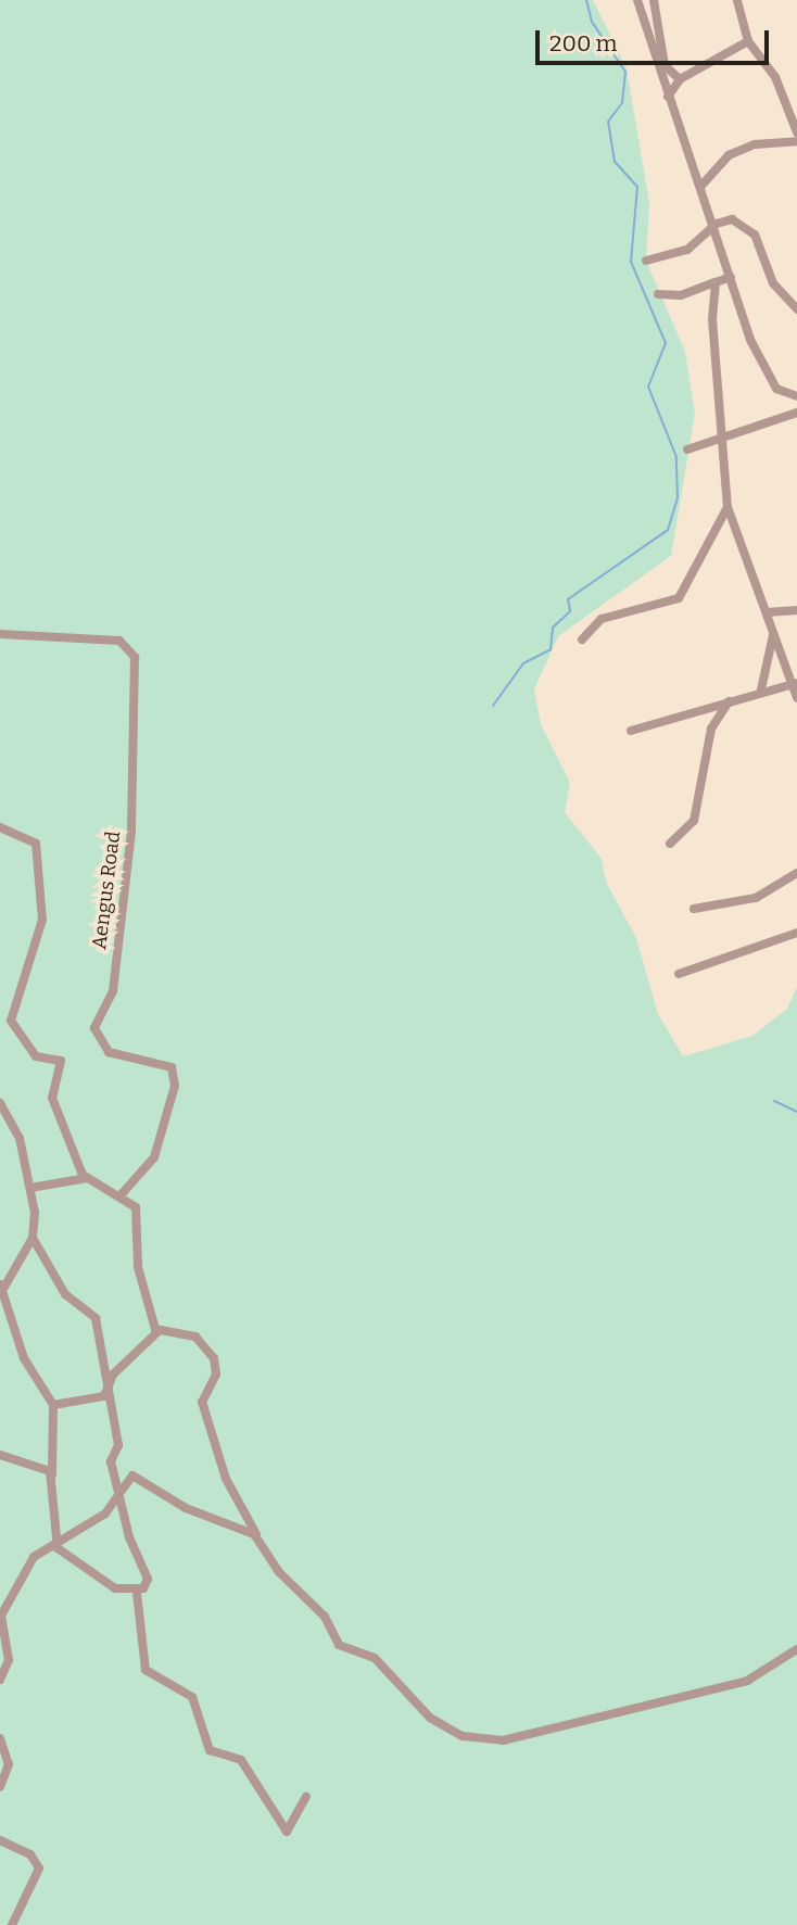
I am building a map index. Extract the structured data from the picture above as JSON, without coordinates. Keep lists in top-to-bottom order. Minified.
{"streets":{"street":["Aengus Road"]},"scale_bar":"200 m"}
